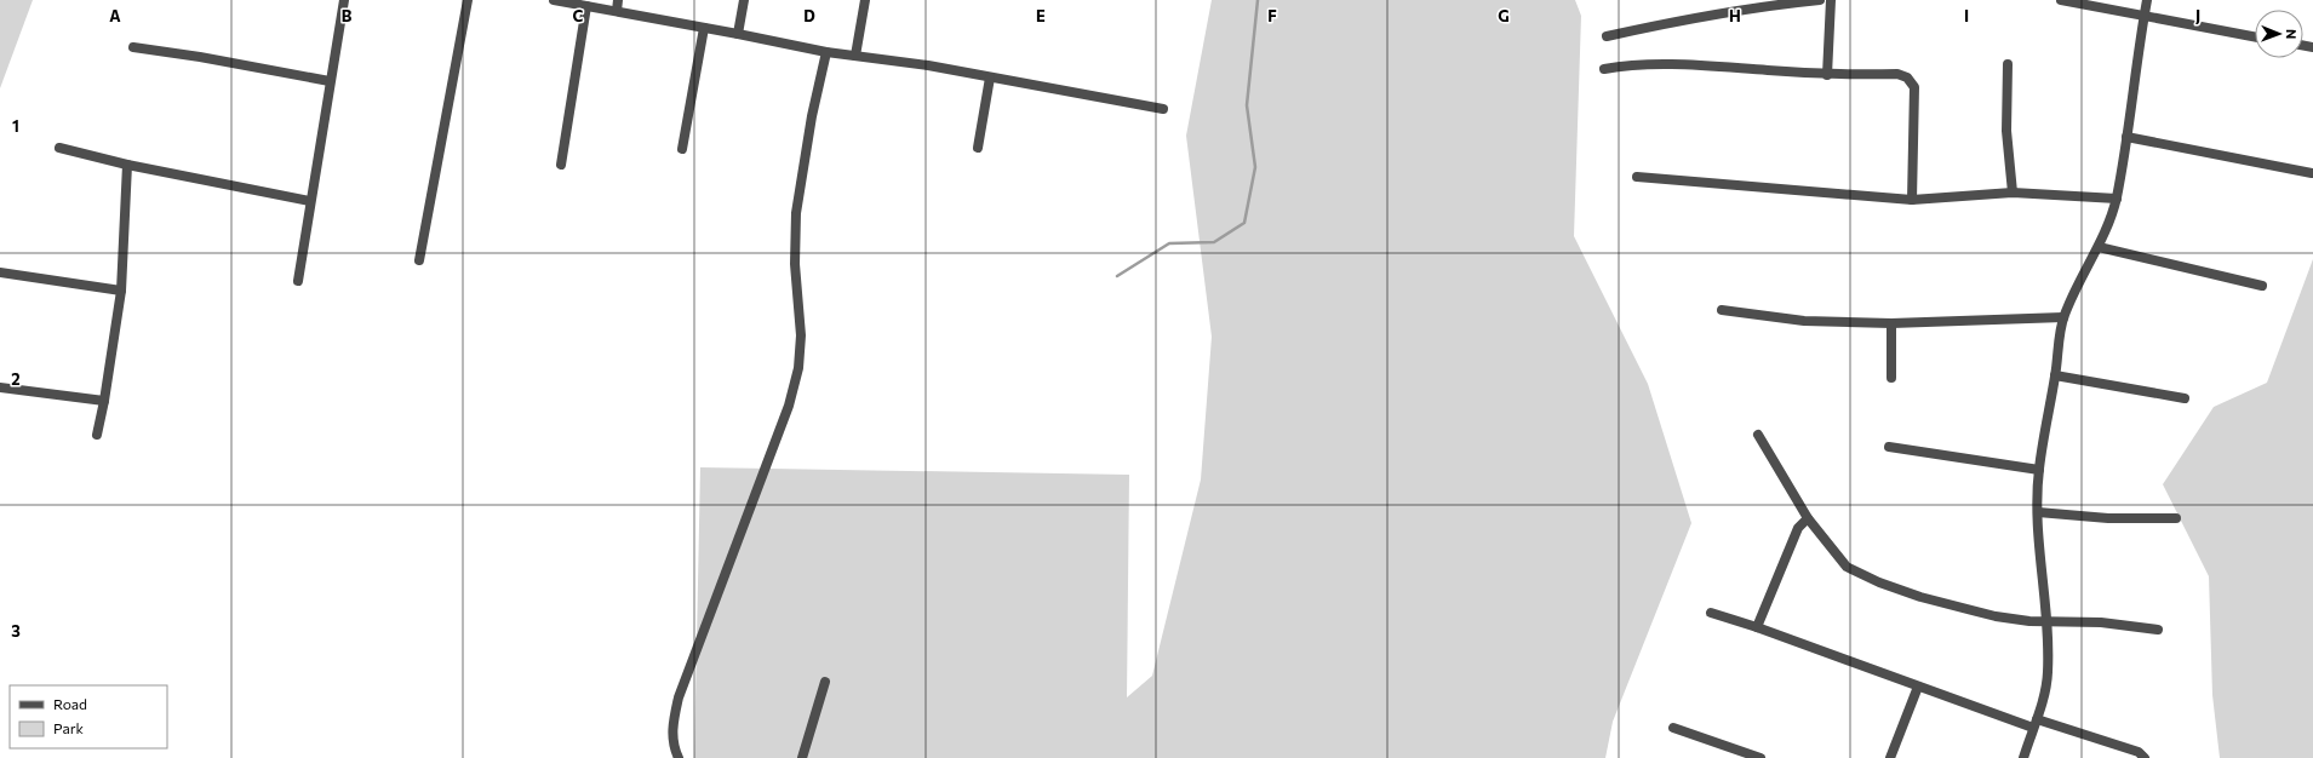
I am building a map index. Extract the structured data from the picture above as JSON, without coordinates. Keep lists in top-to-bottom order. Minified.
{"legend":["Road","Park"],"north":"right","grid":{"columns":["A","B","C","D","E","F","G","H","I","J"],"rows":["1","2","3"]}}
